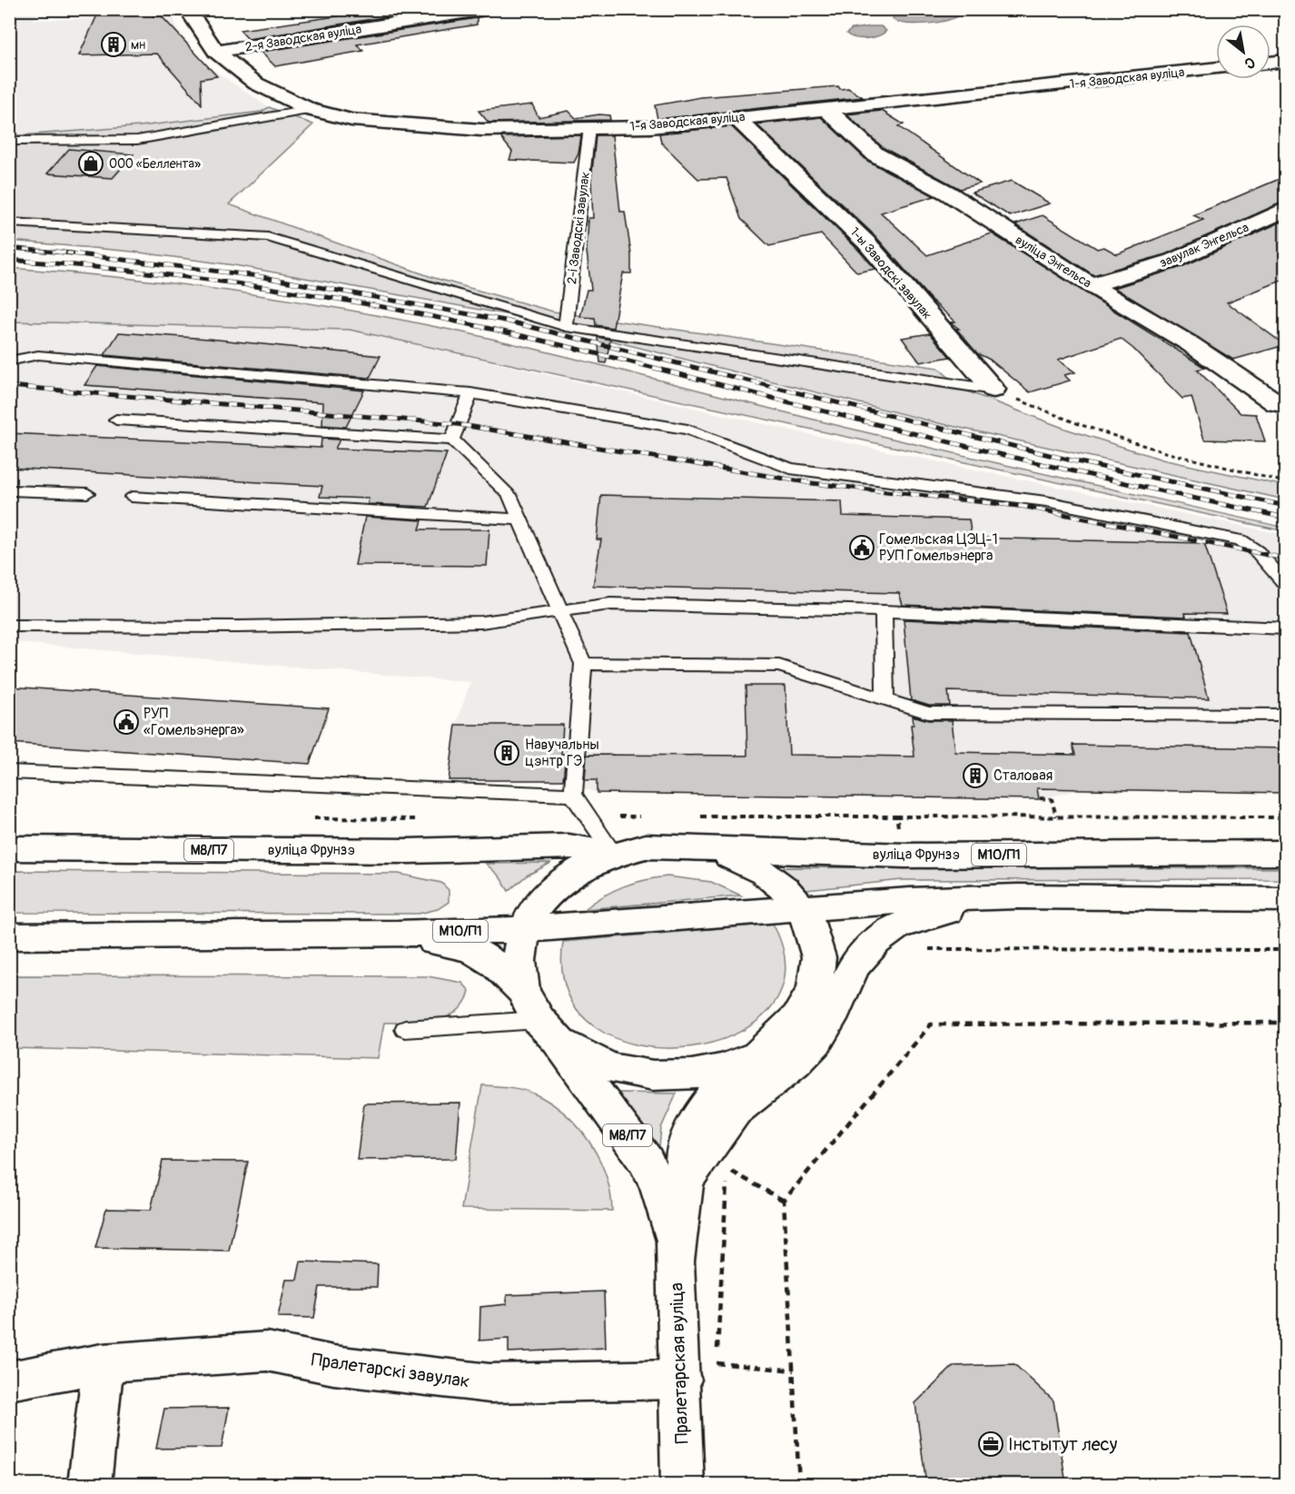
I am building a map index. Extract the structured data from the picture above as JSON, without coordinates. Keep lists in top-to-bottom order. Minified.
{"streets":{"street":["2-я Заводская вуліца","1-я Заводская вуліца","завулак Энгельса","вуліца Энгельса","1-ы Заводскі завулак","М8/П7","вуліца Фрунзэ","М10/П1","Пралетарская вуліца","Пралетарскі завулак"],"lane":["2-і Заводскі завулак"]},"crossings":[["2-я Заводская вуліца","1-я Заводская вуліца"],["1-я Заводская вуліца","2-і Заводскі завулак"],["1-я Заводская вуліца","вуліца Энгельса"],["1-я Заводская вуліца","1-ы Заводскі завулак"],["завулак Энгельса","вуліца Энгельса"],["М8/П7","вуліца Фрунзэ"],["М8/П7","М10/П1"],["М8/П7","Пралетарская вуліца"],["вуліца Фрунзэ","М10/П1"],["вуліца Фрунзэ","Пралетарская вуліца"],["М10/П1","Пралетарская вуліца"],["Пралетарская вуліца","Пралетарскі завулак"]],"places":{"building":["мн","Навучальны цэнтр ГЭ","Сталовая"],"shop":["ООО «Беллента»"],"public building":["Гомельская ЦЭЦ-1 РУП Гомельэнерга","РУП «Гомельэнерга»"],"office":["Інстытут лесу"]},"north":"bottom right"}
